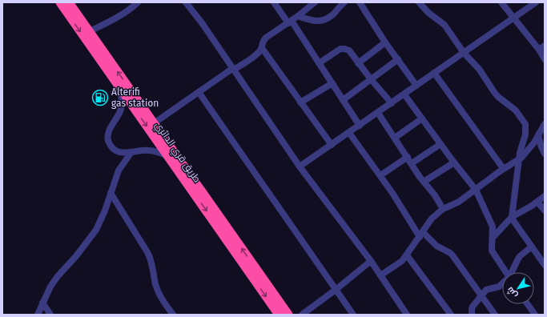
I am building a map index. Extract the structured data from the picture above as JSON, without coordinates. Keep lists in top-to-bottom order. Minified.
{"streets":{"highway":["طريق قري الدائري"]},"places":{"fuel station":["Alterifi gas station"]},"north":"bottom left"}
